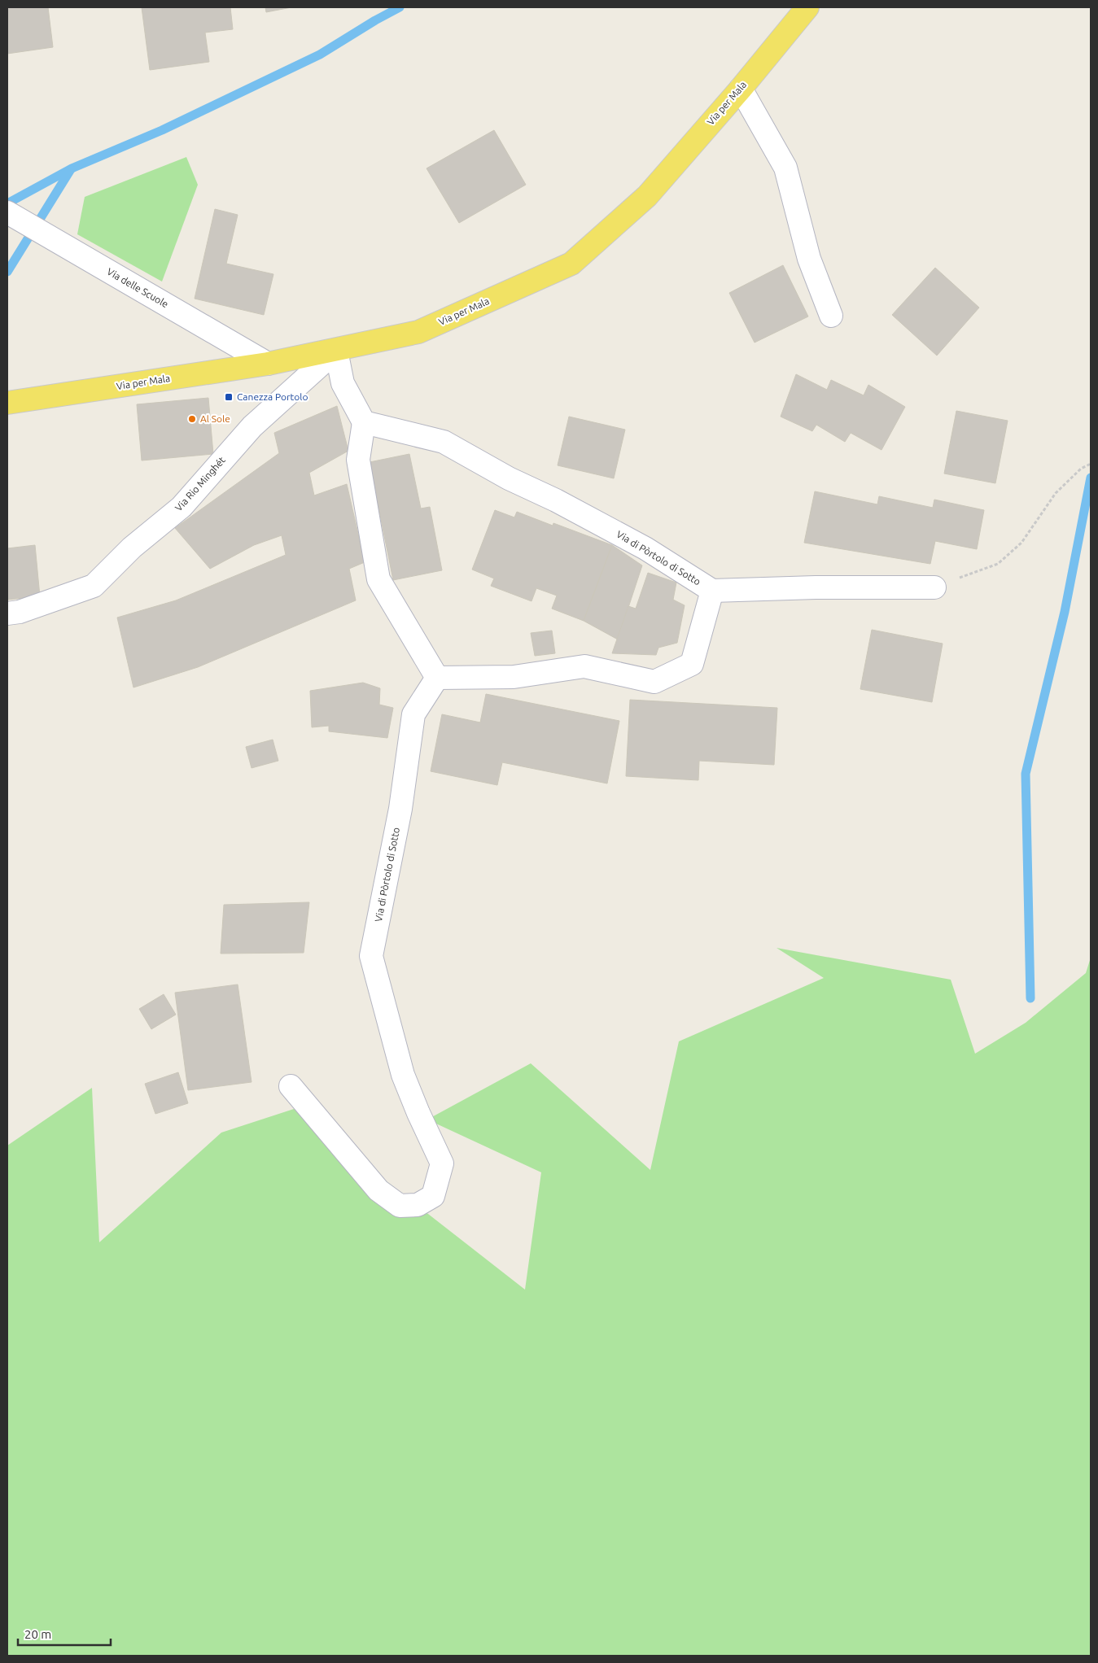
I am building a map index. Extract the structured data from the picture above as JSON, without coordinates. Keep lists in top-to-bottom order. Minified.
{"streets":{"main road":["Via per Mala"],"street":["Via delle Scuole","Via Rio Minghét","Via di Pòrtolo di Sotto"]},"crossings":[["Via per Mala","Via delle Scuole"],["Via per Mala","Via Rio Minghét"]],"places":{"transit":["Canezza Portolo"],"other":["Al Sole"]},"scale_bar":"20 m"}
